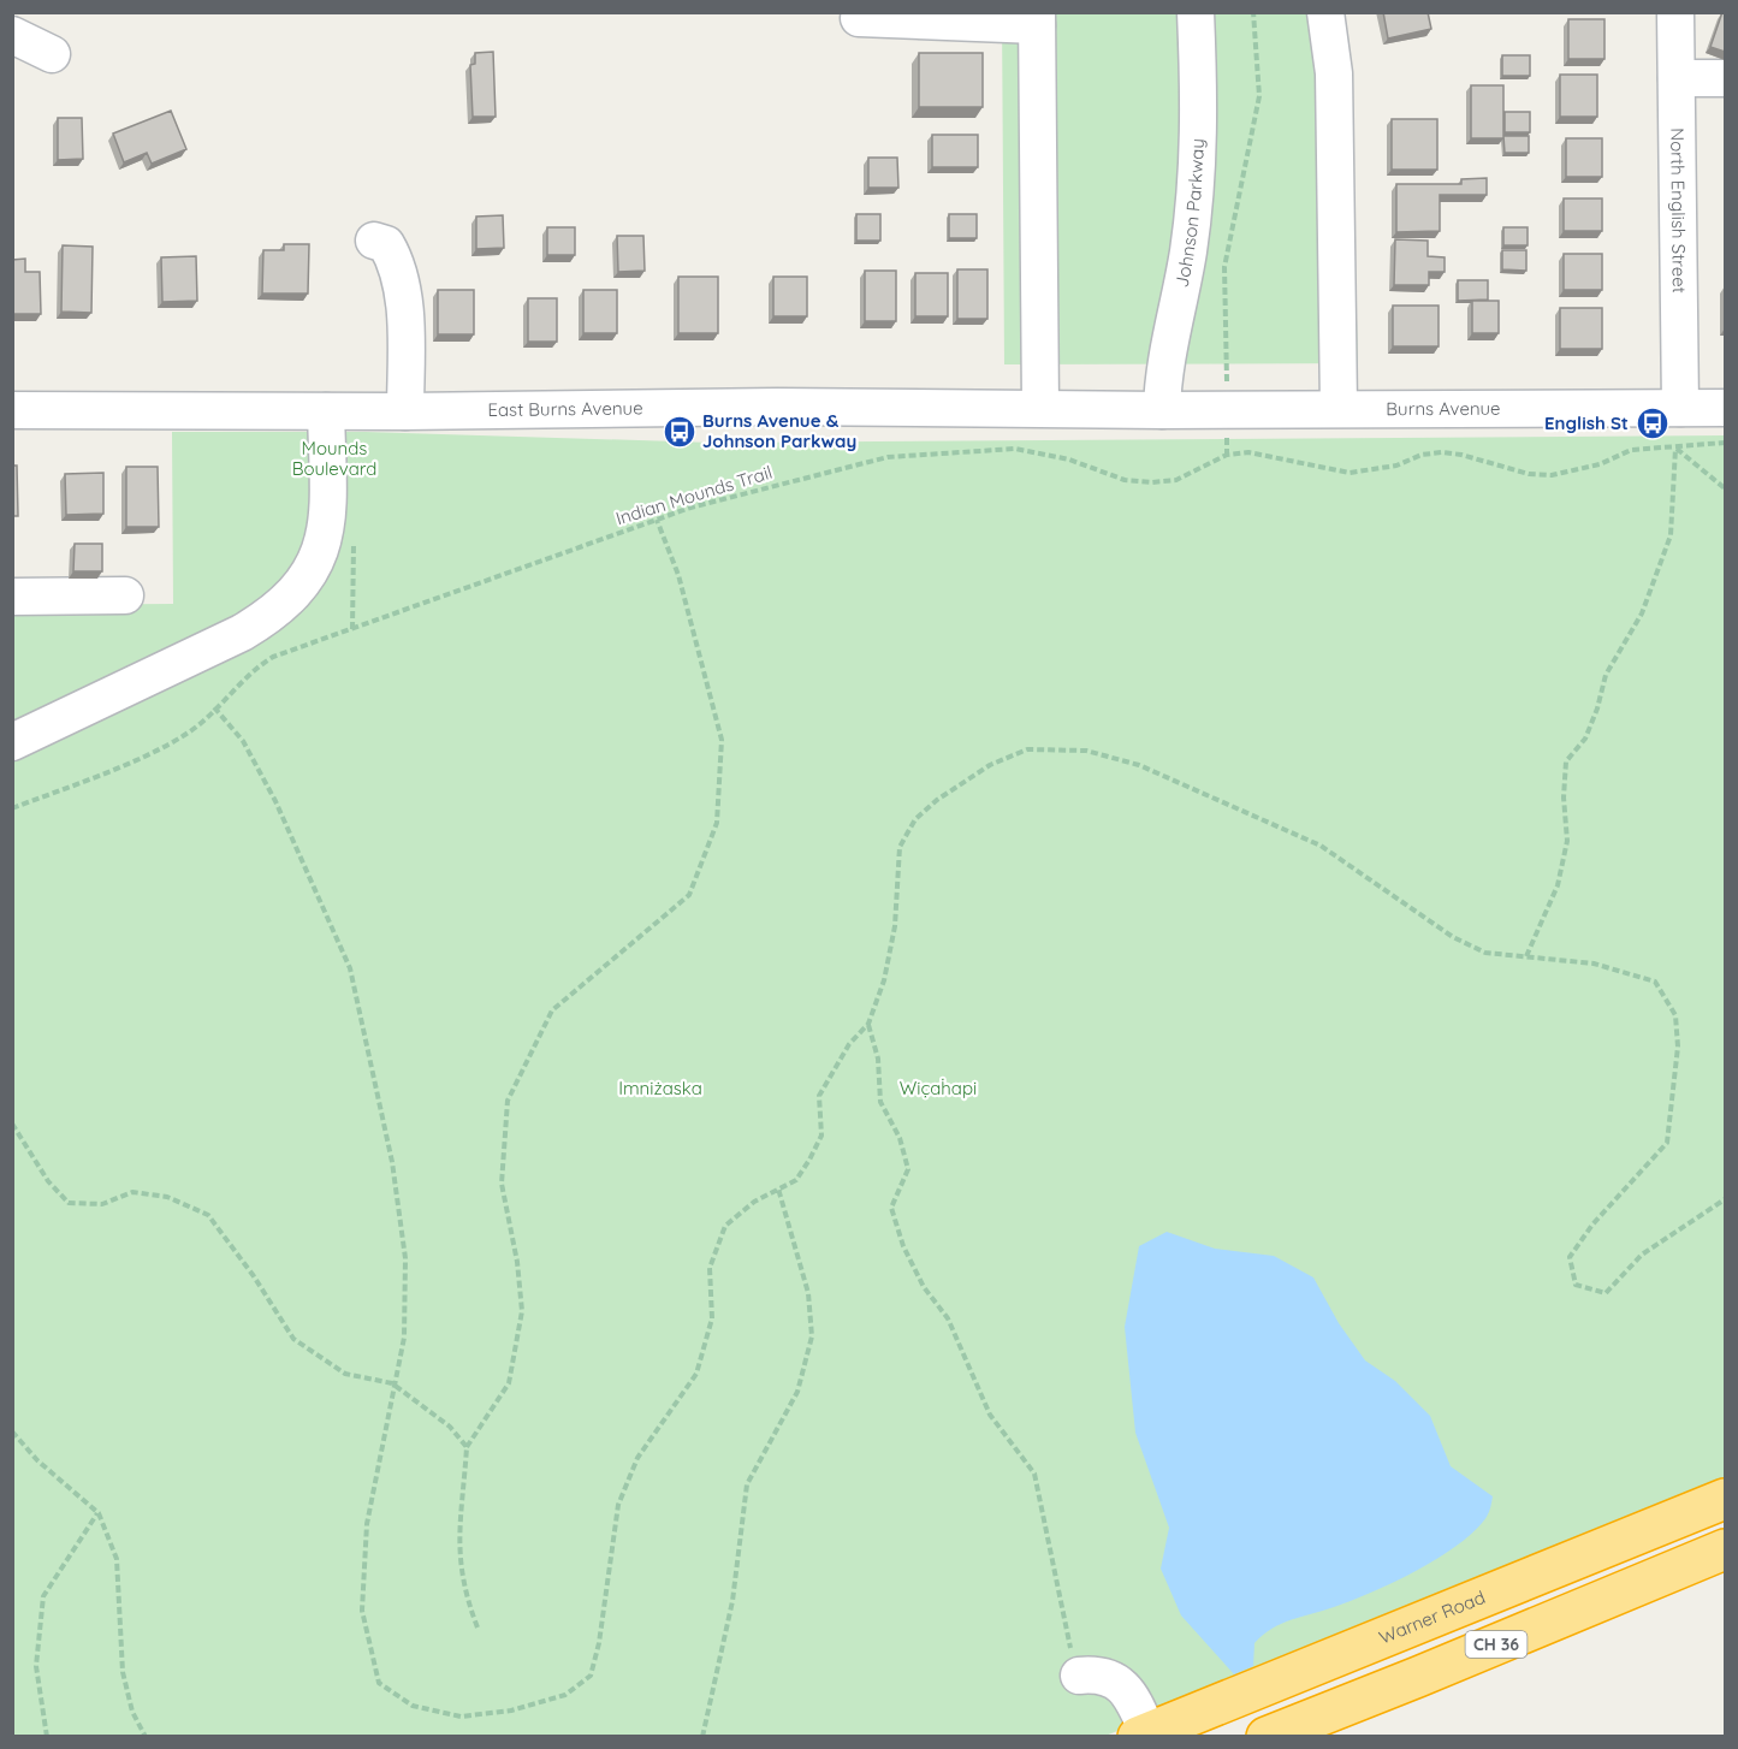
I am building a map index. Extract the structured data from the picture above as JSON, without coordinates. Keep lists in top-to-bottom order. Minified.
{"streets":{"highway":["Warner Road","CH 36"],"street":["North English Street","Johnson Parkway","Burns Avenue","East Burns Avenue"],"path":["Indian Mounds Trail"]},"crossings":[["North English Street","Burns Avenue"],["Johnson Parkway","Burns Avenue"],["Johnson Parkway","East Burns Avenue"],["Burns Avenue","East Burns Avenue"]],"parks":["Mounds Boulevard","Imniżaska","Wic̣aḣapi"],"places":{"bus stop":["English St","Burns Avenue & Johnson Parkway"]}}
